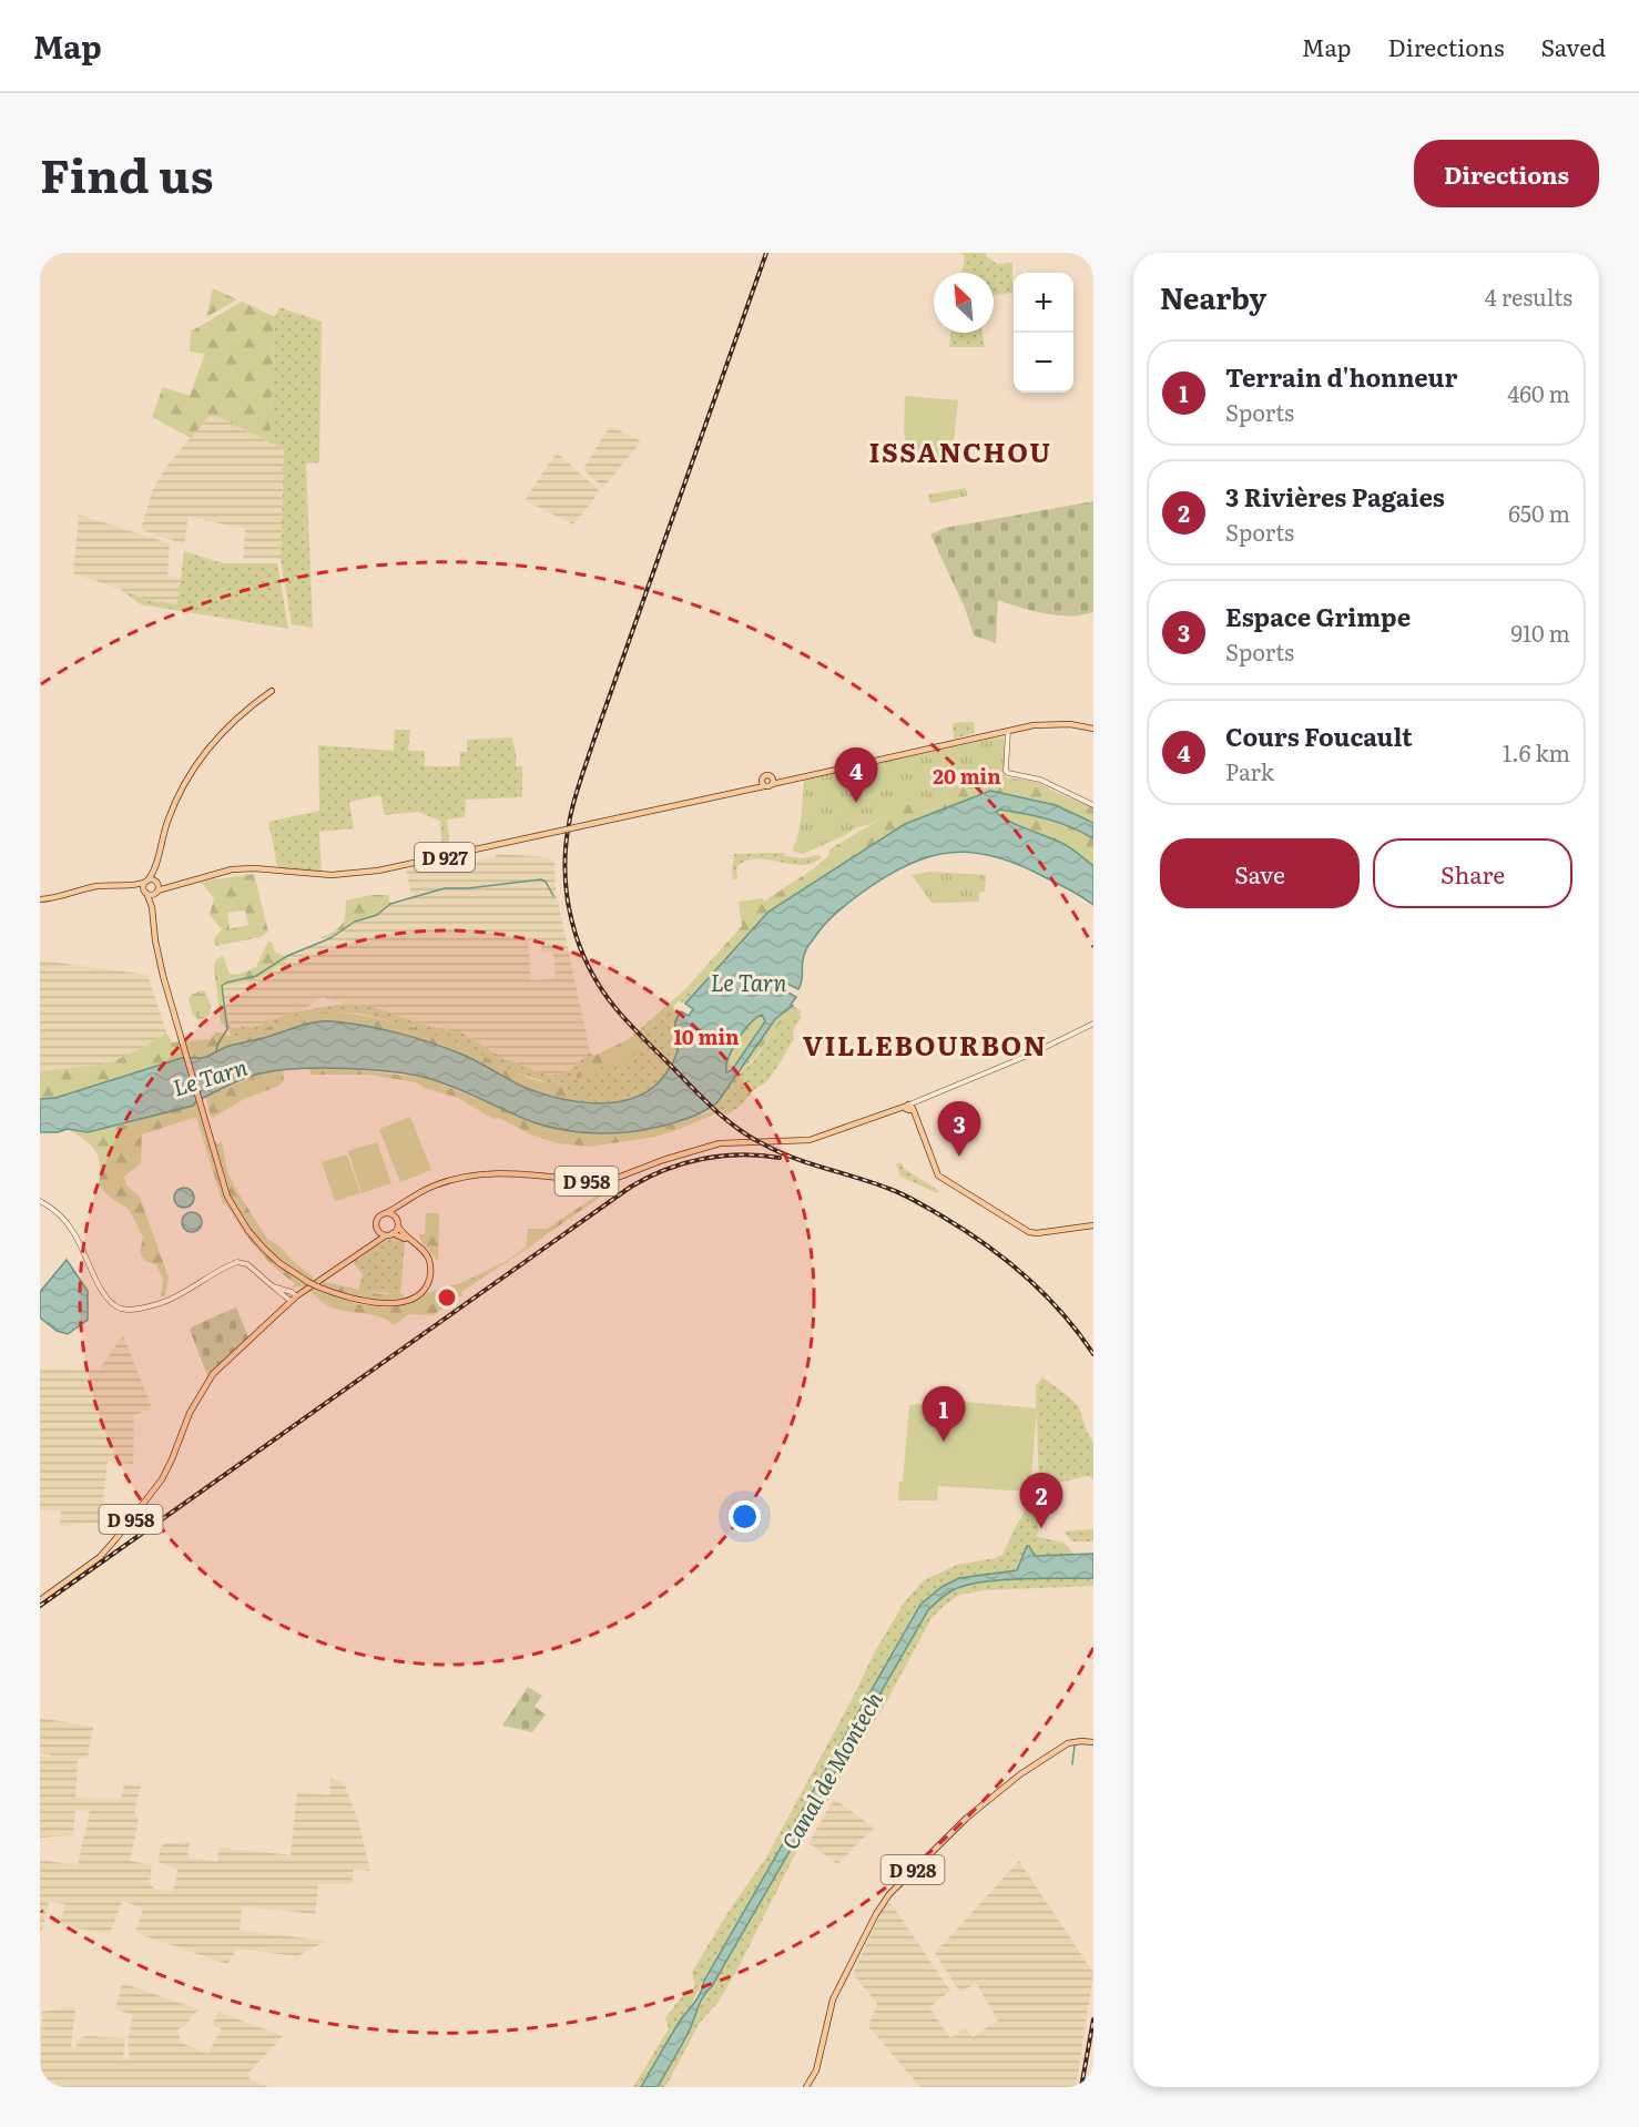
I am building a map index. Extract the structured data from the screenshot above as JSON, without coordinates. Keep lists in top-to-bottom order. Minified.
{"streets":{"main road":["D 927","D 958","D 928"]},"districts":["ISSANCHOU","VILLEBOURBON"],"water":["Le Tarn","Canal de Montech"],"north":"top left","page":{"header":"Map","nav":["Map","Directions","Saved"],"title":"Find us","buttons":["Directions",["Save","Share"]],"heading":["Nearby","4 results"],"map_buttons":["+","−"],"list":[{"mark":"1","name":"Terrain d'honneur","note":"Sports","value":"460 m"},{"mark":"2","name":"3 Rivières Pagaies","note":"Sports","value":"650 m"},{"mark":"3","name":"Espace Grimpe","note":"Sports","value":"910 m"},{"mark":"4","name":"Cours Foucault","note":"Park","value":"1.6 km"}],"pins":["4","3","1","2"]},"rings":["20 min","10 min"]}
